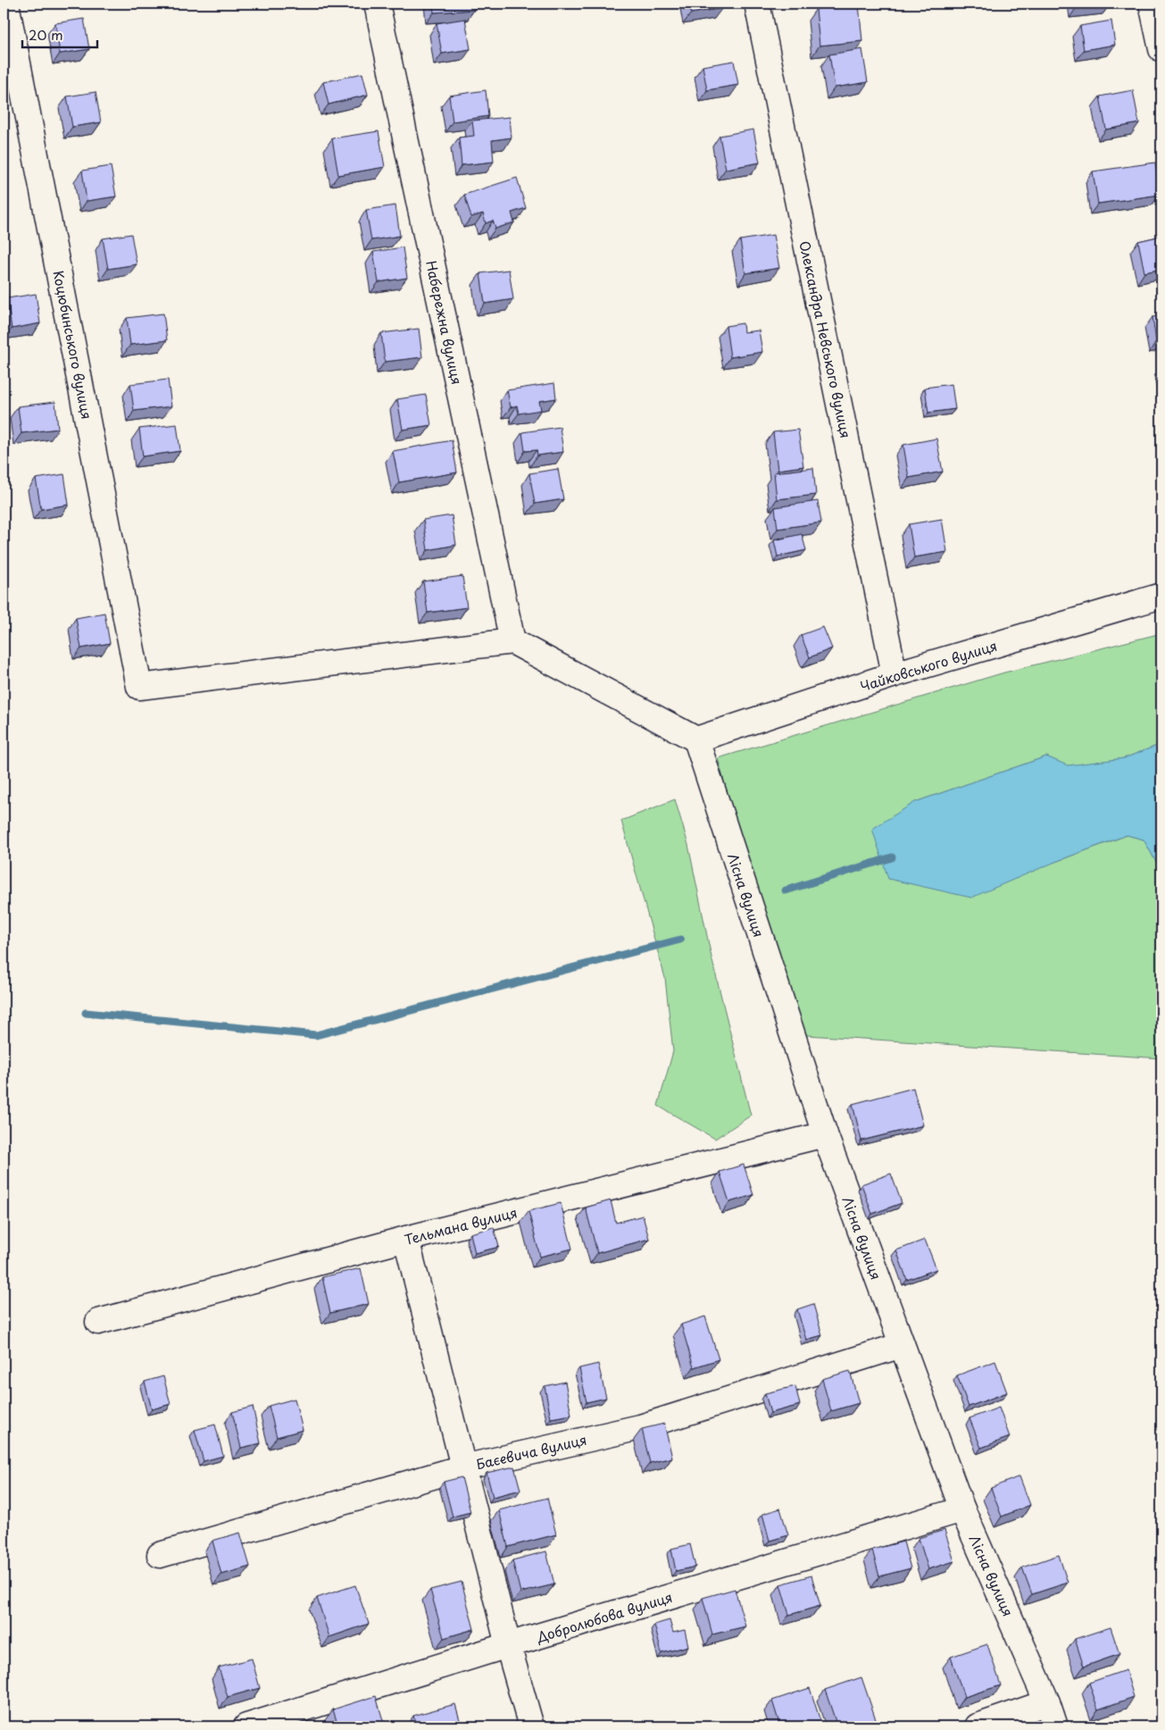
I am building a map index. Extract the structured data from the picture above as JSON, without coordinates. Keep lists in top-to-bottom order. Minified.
{"streets":{"street":["Набережна вулиця","Олександра Невського вулиця","Коцюбинського вулиця","Чайковського вулиця","Лісна вулиця","Тельмана вулиця","Баєевича вулиця","Добролюбова вулиця"]},"crossings":[["Набережна вулиця","Коцюбинського вулиця"],["Олександра Невського вулиця","Чайковського вулиця"],["Чайковського вулиця","Лісна вулиця"],["Лісна вулиця","Тельмана вулиця"],["Лісна вулиця","Баєевича вулиця"],["Лісна вулиця","Добролюбова вулиця"]],"scale_bar":"20 m"}
